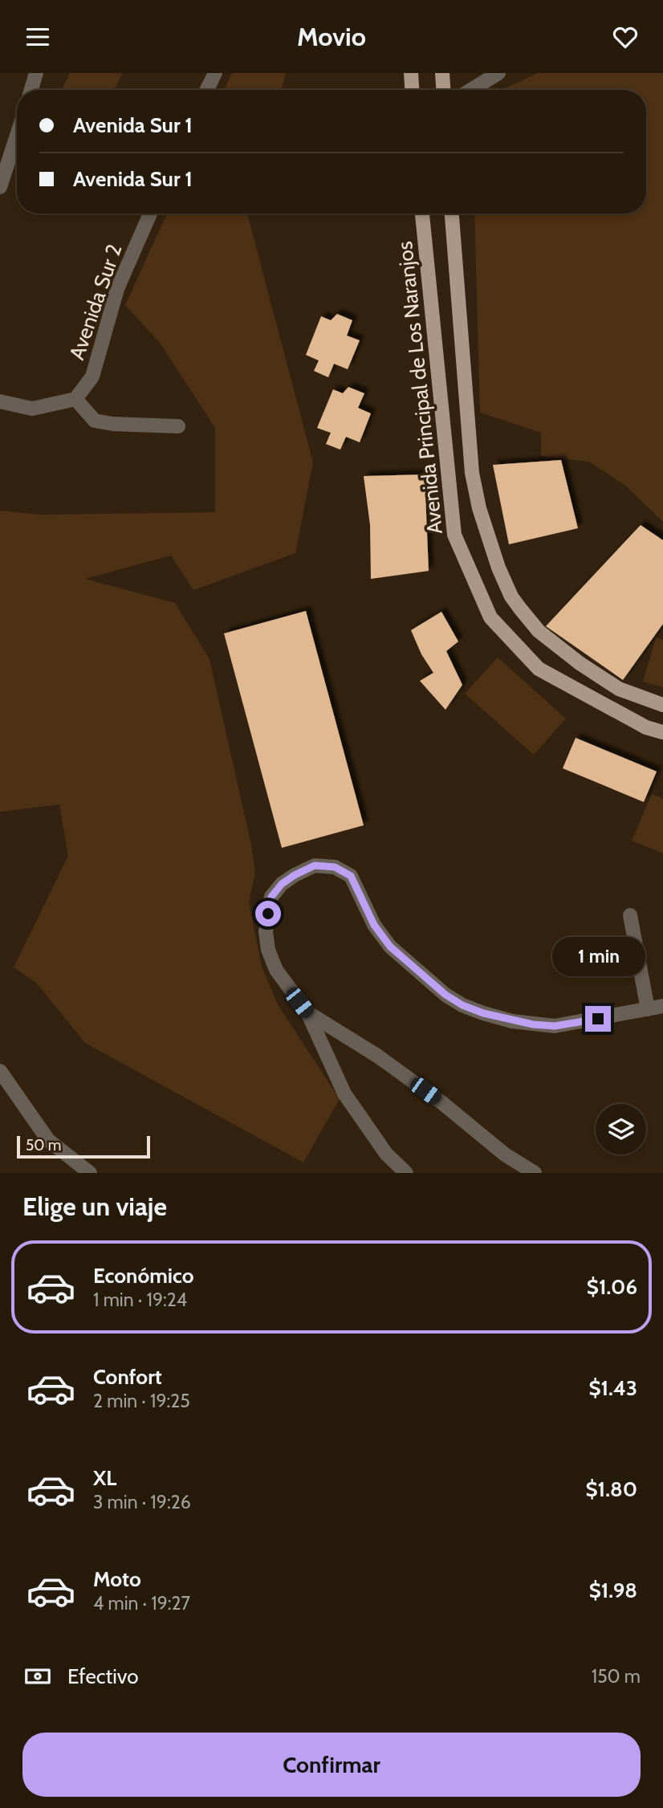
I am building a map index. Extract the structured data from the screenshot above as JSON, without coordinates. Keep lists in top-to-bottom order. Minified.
{"streets":{"main road":["Avenida Principal de Los Naranjos"],"street":["Avenida Sur 2"]},"scale_bar":"50 m","page":{"header":"Movio","banner":["Avenida Sur 1","Avenida Sur 1"],"bubble":"1 min","scale":"50 m","heading":"Elige un viaje","list":[{"name":"Económico","note":"1 min · 19:24","value":"$1.06"},{"name":"Confort","note":"2 min · 19:25","value":"$1.43"},{"name":"XL","note":"3 min · 19:26","value":"$1.80"},{"name":"Moto","note":"4 min · 19:27","value":"$1.98"}],"pay":["Efectivo","150 m"],"buttons":"Confirmar"}}
